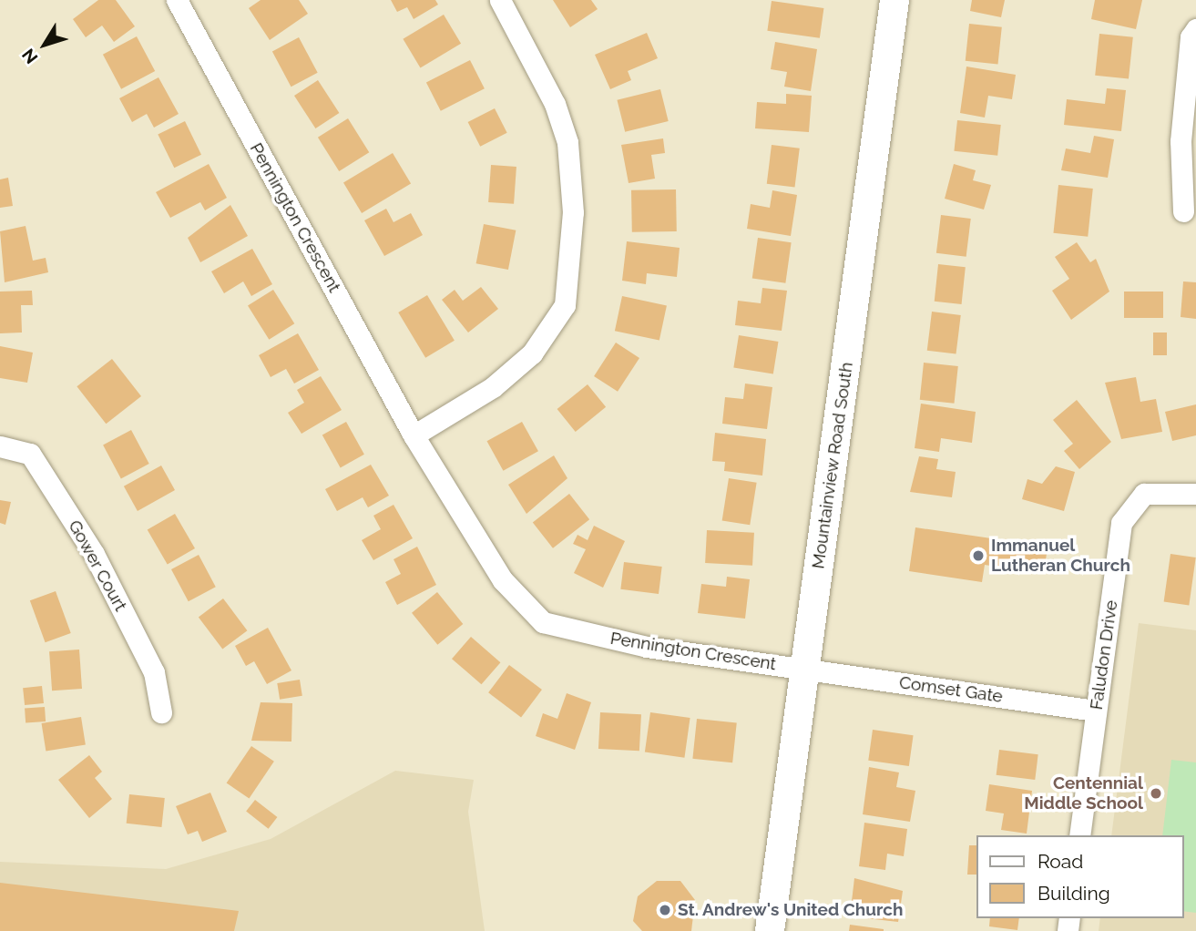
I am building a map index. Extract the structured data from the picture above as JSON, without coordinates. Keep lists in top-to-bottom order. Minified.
{"streets":{"main road":["Mountainview Road South"],"street":["Pennington Crescent","Gower Court","Faludon Drive","Comset Gate"]},"crossings":[["Pennington Crescent","Mountainview Road South"],["Pennington Crescent","Comset Gate"],["Mountainview Road South","Comset Gate"],["Faludon Drive","Comset Gate"]],"places":["Immanuel Lutheran Church","Centennial Middle School","St. Andrew's United Church"],"legend":["Road","Building"],"north":"bottom left"}
